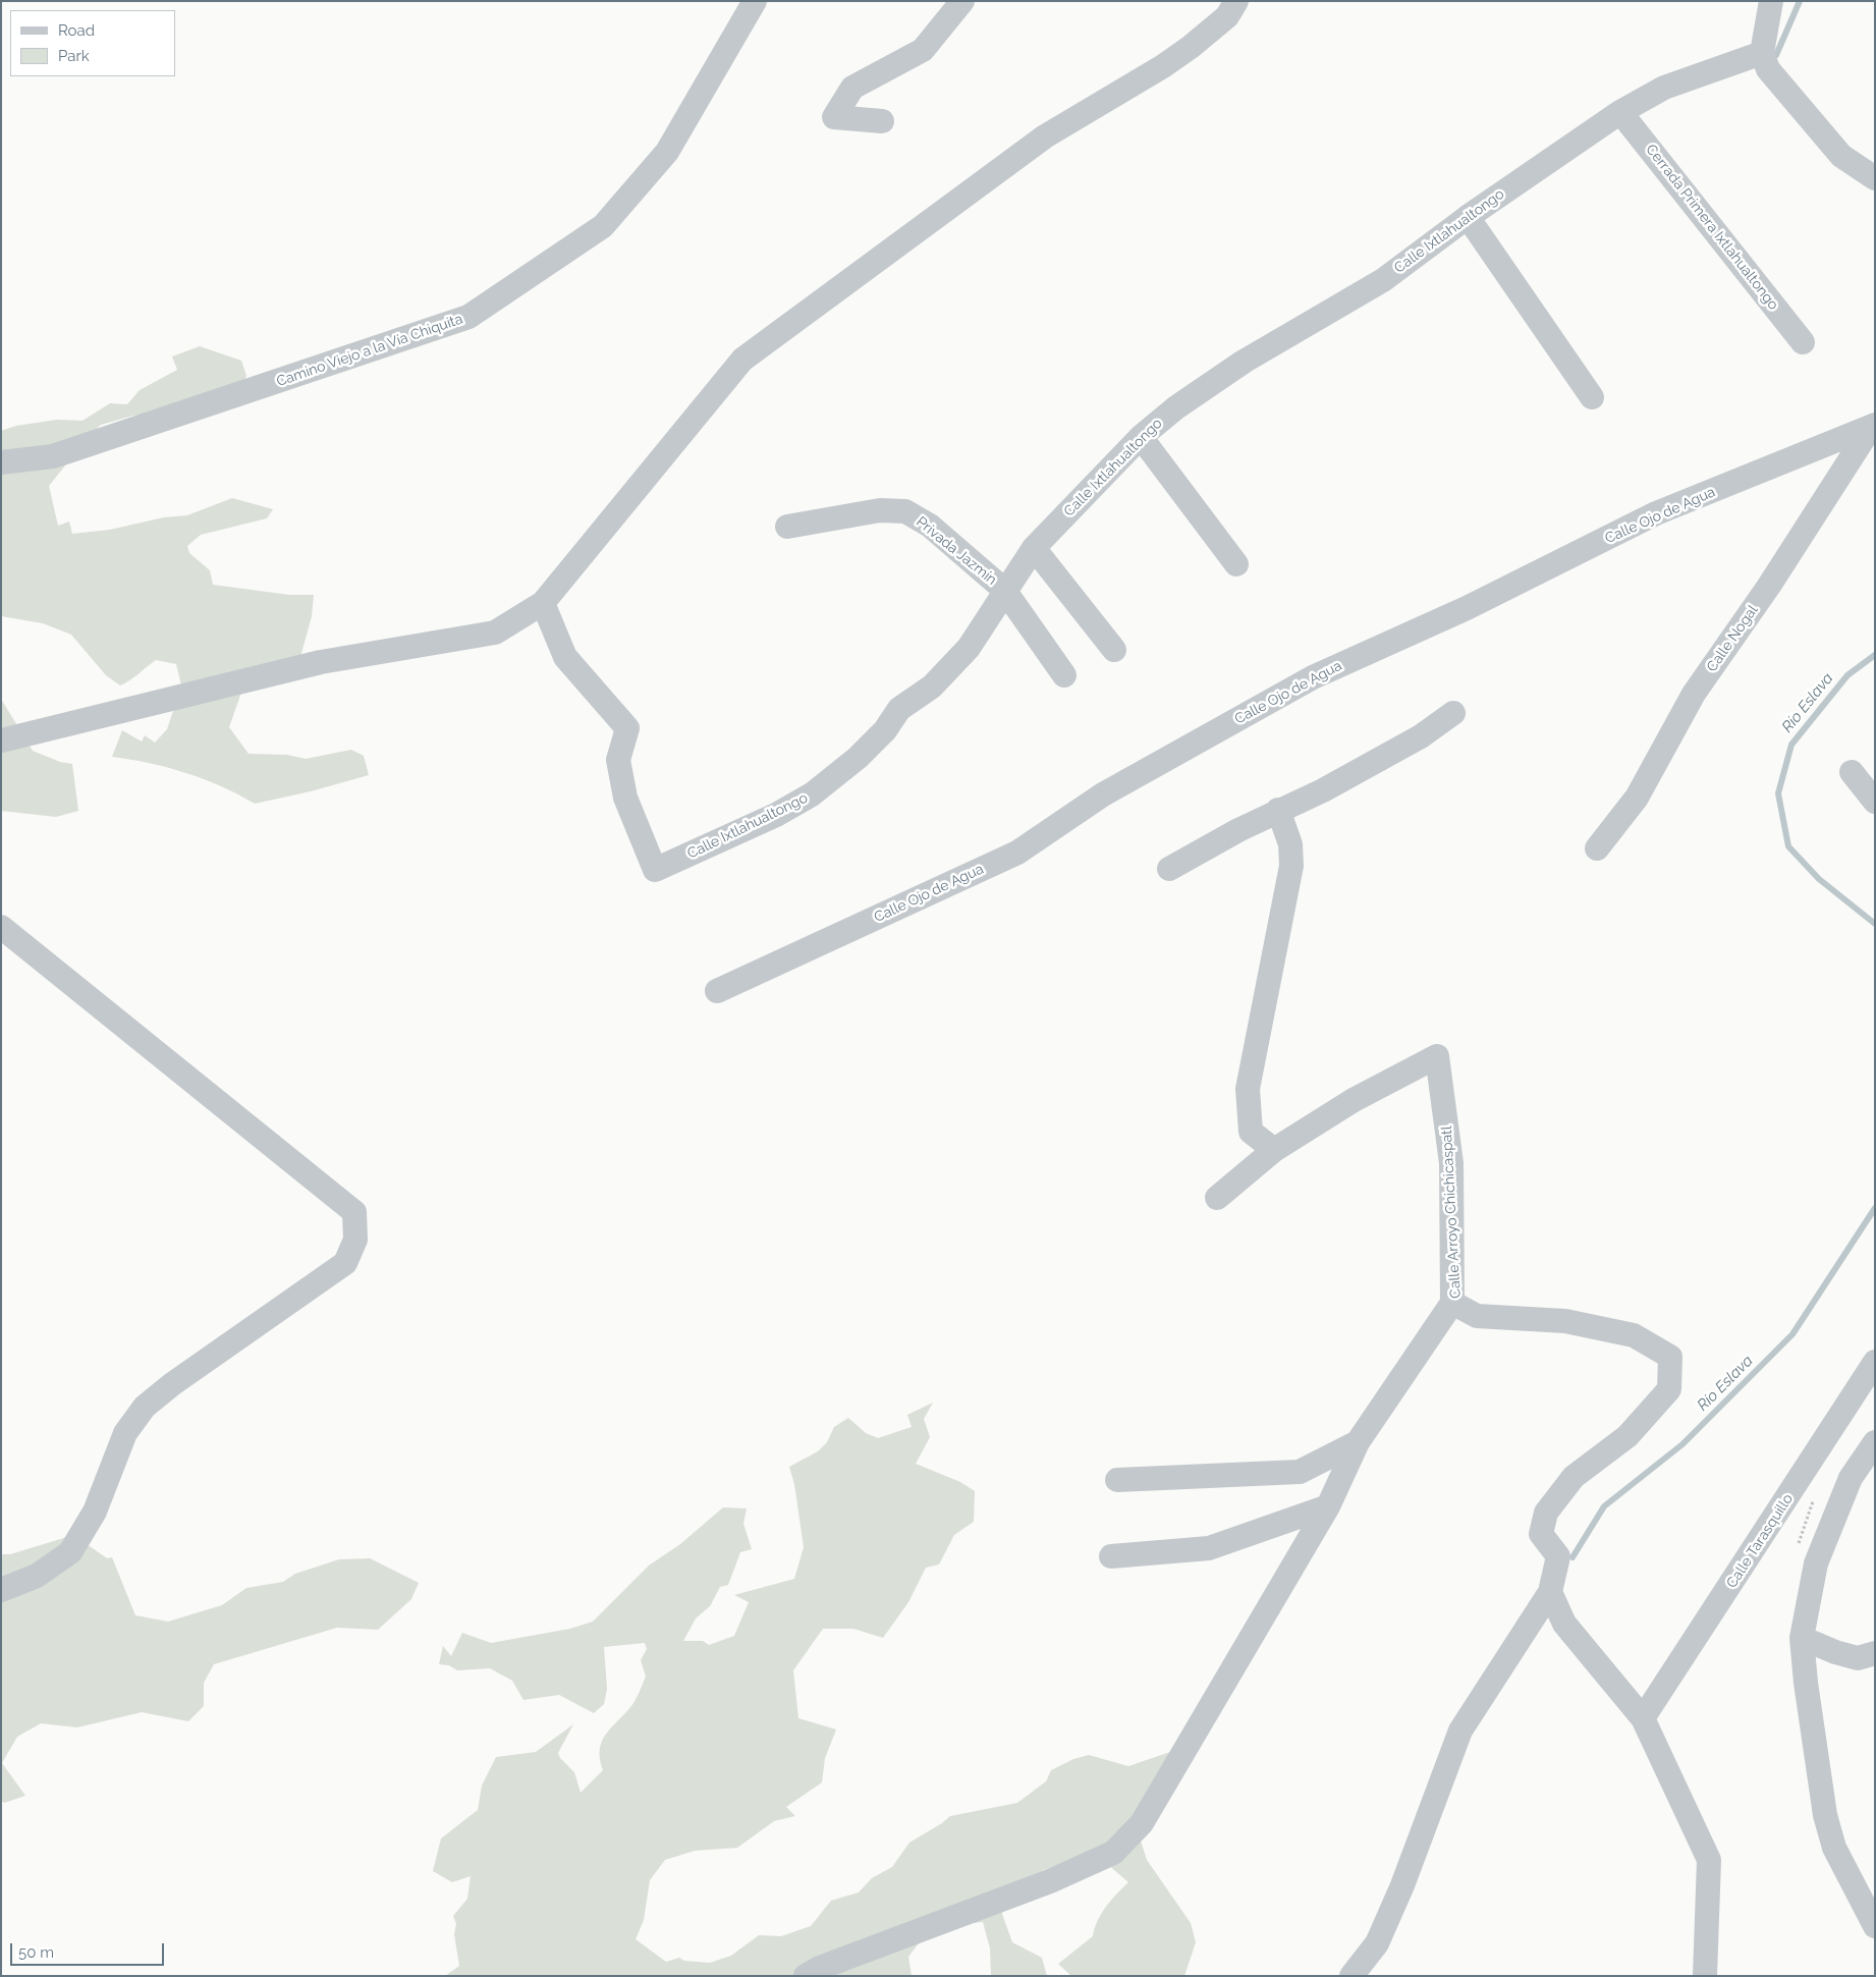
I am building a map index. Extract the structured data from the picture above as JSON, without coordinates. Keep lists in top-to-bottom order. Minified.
{"streets":{"street":["Cerrada Primera Ixtlahualtongo","Calle Ixtlahualtongo","Camino Viejo a la Vía Chiquita","Calle Ojo de Agua","Privada Jazmín","Calle Nogal","Calle Arroyo Chichicaspatl","Calle Tarasquillo"]},"crossings":[["Cerrada Primera Ixtlahualtongo","Calle Ixtlahualtongo"],["Calle Ixtlahualtongo","Privada Jazmín"],["Calle Ojo de Agua","Calle Nogal"]],"water":["Río Eslava"],"legend":["Road","Park"],"scale_bar":"50 m"}
